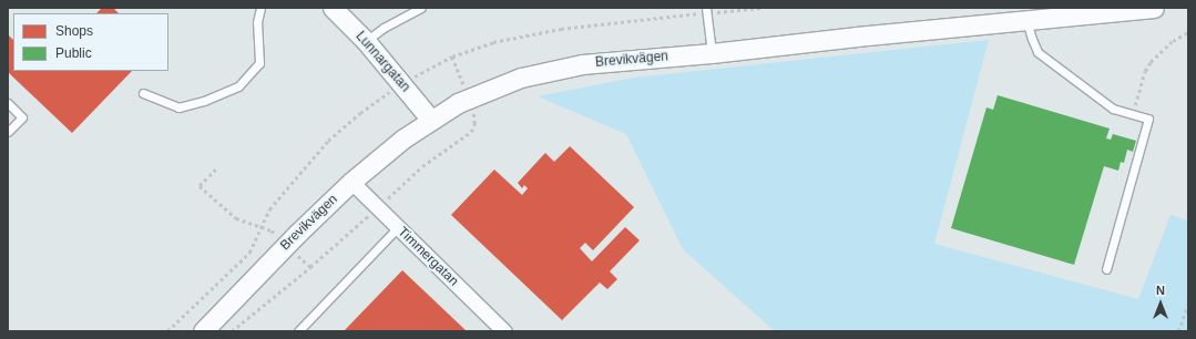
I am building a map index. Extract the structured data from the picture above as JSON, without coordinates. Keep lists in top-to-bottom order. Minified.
{"streets":{"street":["Brevikvägen","Lunnargatan","Timmergatan"]},"crossings":[["Brevikvägen","Lunnargatan"],["Brevikvägen","Timmergatan"]],"legend":["Shops","Public"],"north":"top"}
